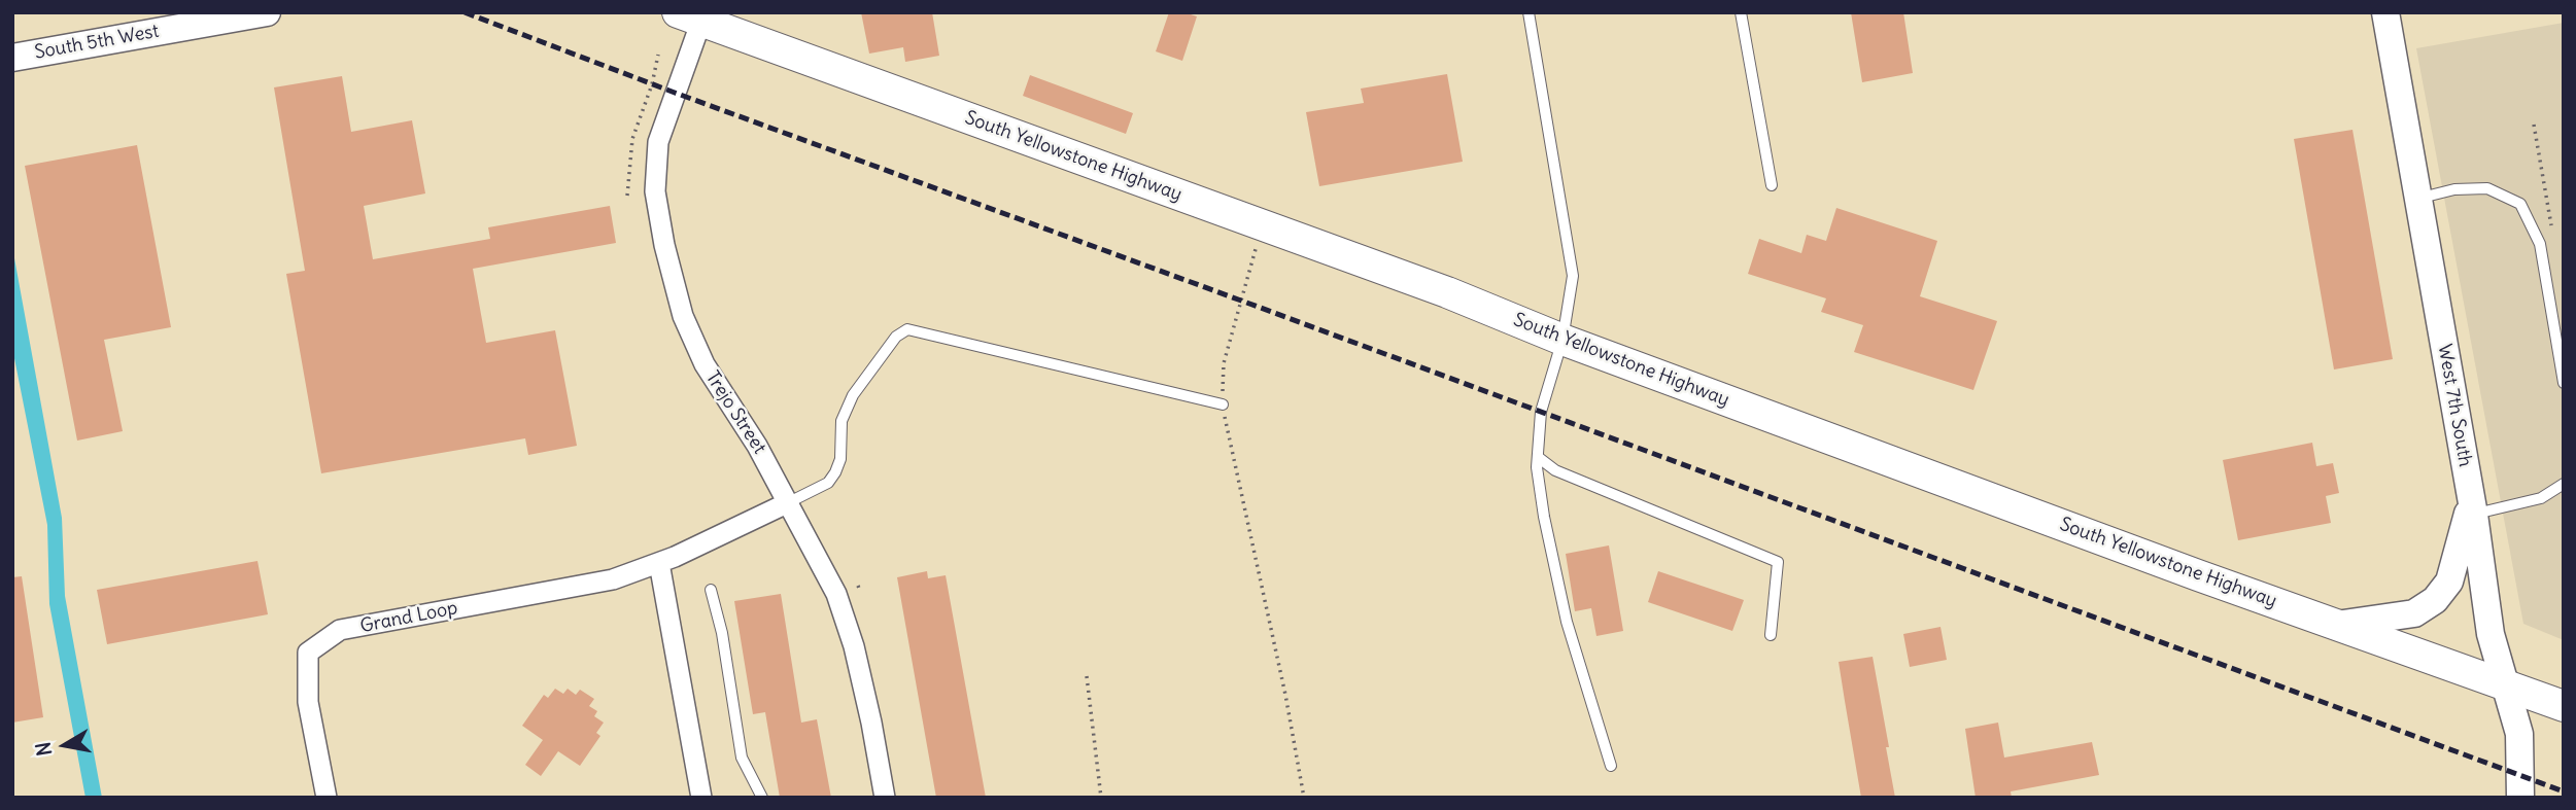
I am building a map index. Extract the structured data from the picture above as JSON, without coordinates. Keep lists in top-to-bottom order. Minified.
{"streets":{"main road":["South 5th West","South Yellowstone Highway","West 7th South"],"street":["Trejo Street","Grand Loop"]},"crossings":[["South Yellowstone Highway","West 7th South"],["South Yellowstone Highway","Trejo Street"],["Trejo Street","Grand Loop"]],"north":"left"}
